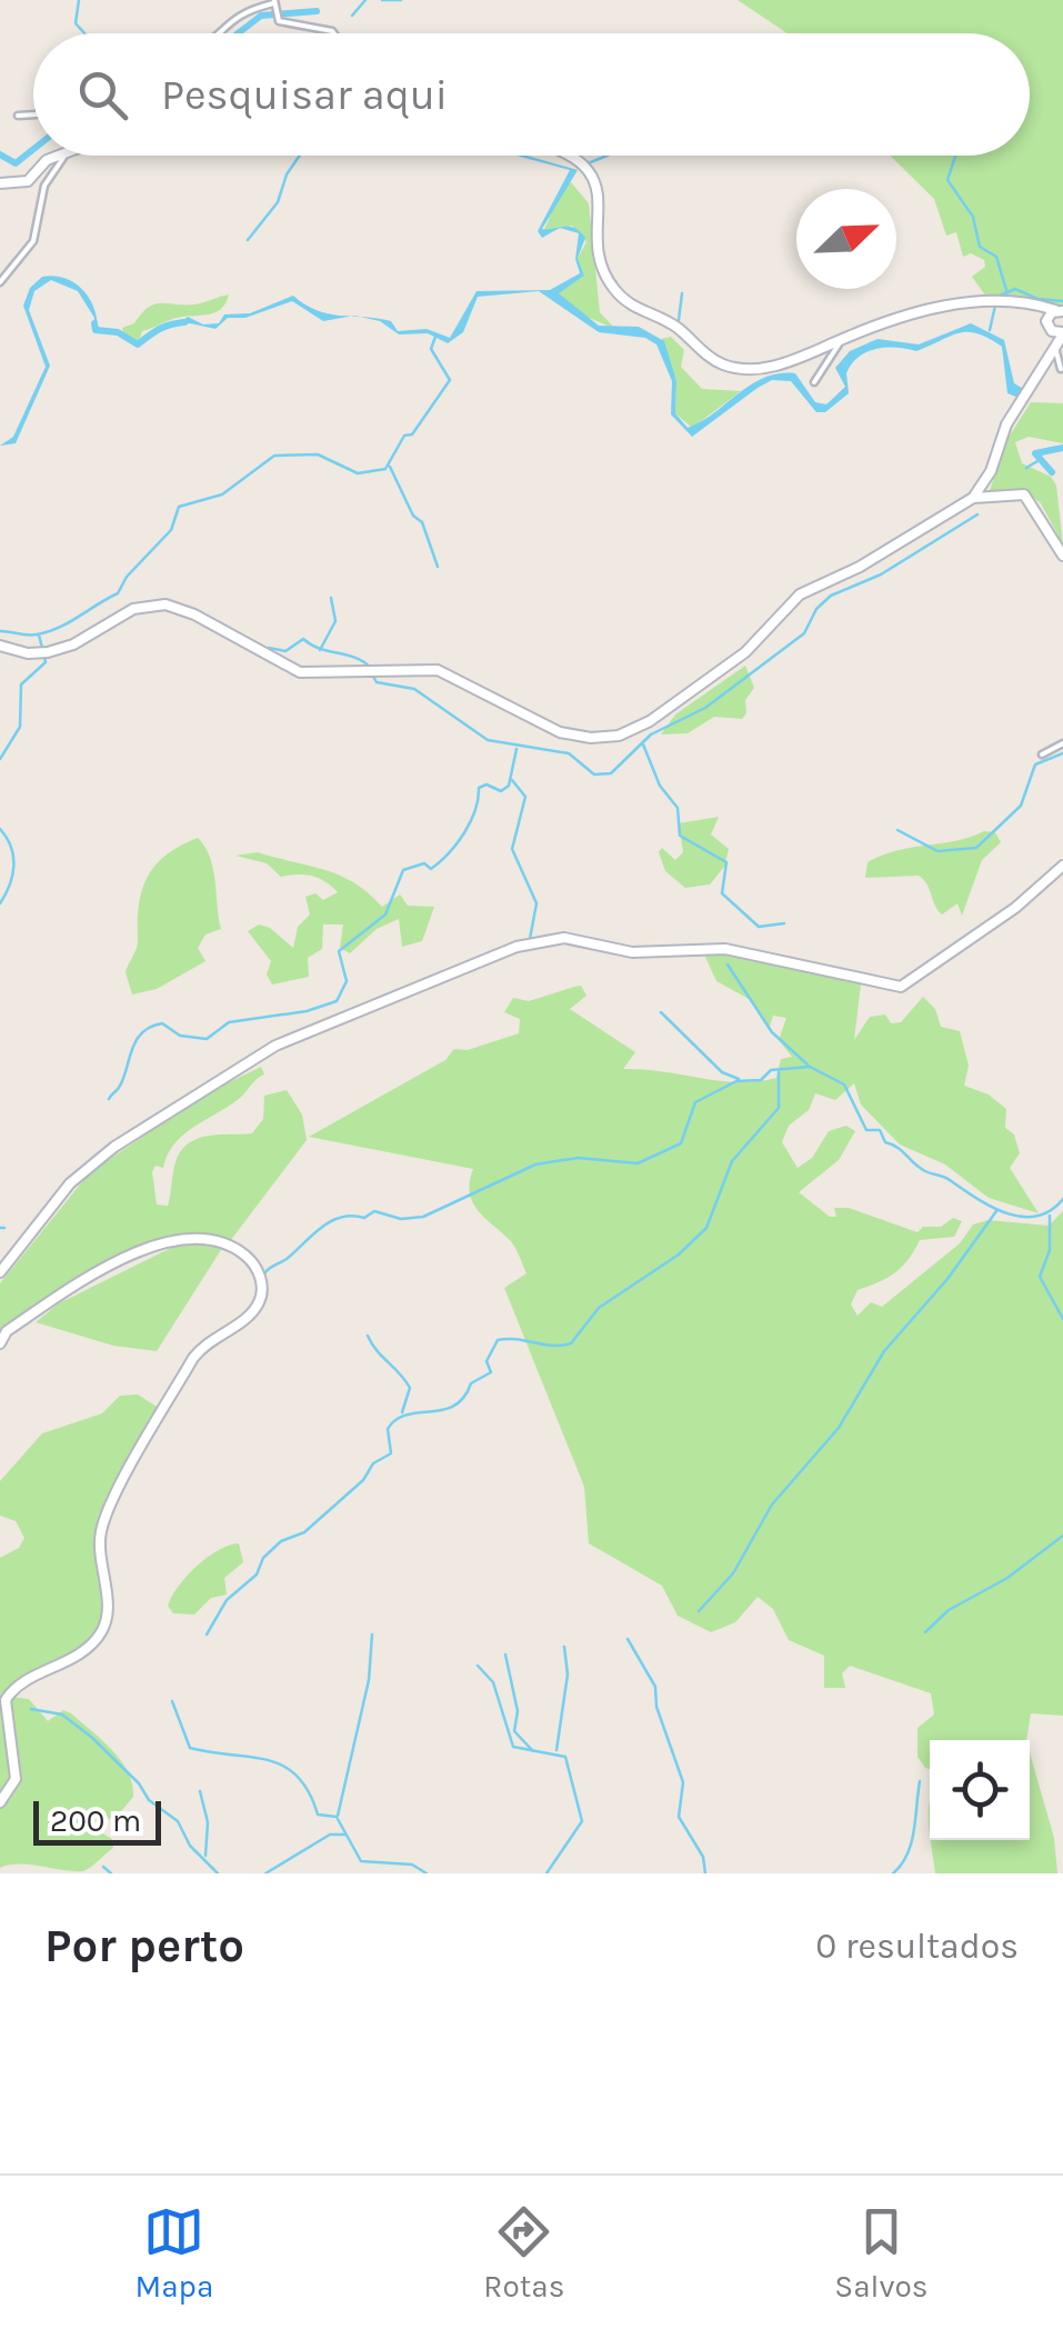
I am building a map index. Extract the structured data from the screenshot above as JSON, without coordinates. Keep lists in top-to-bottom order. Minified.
{"scale_bar":"200 m","north":"top right","page":{"search":"Pesquisar aqui","scale":"200 m","heading":["Por perto","0 resultados"],"nav":["Mapa","Rotas","Salvos"]}}
